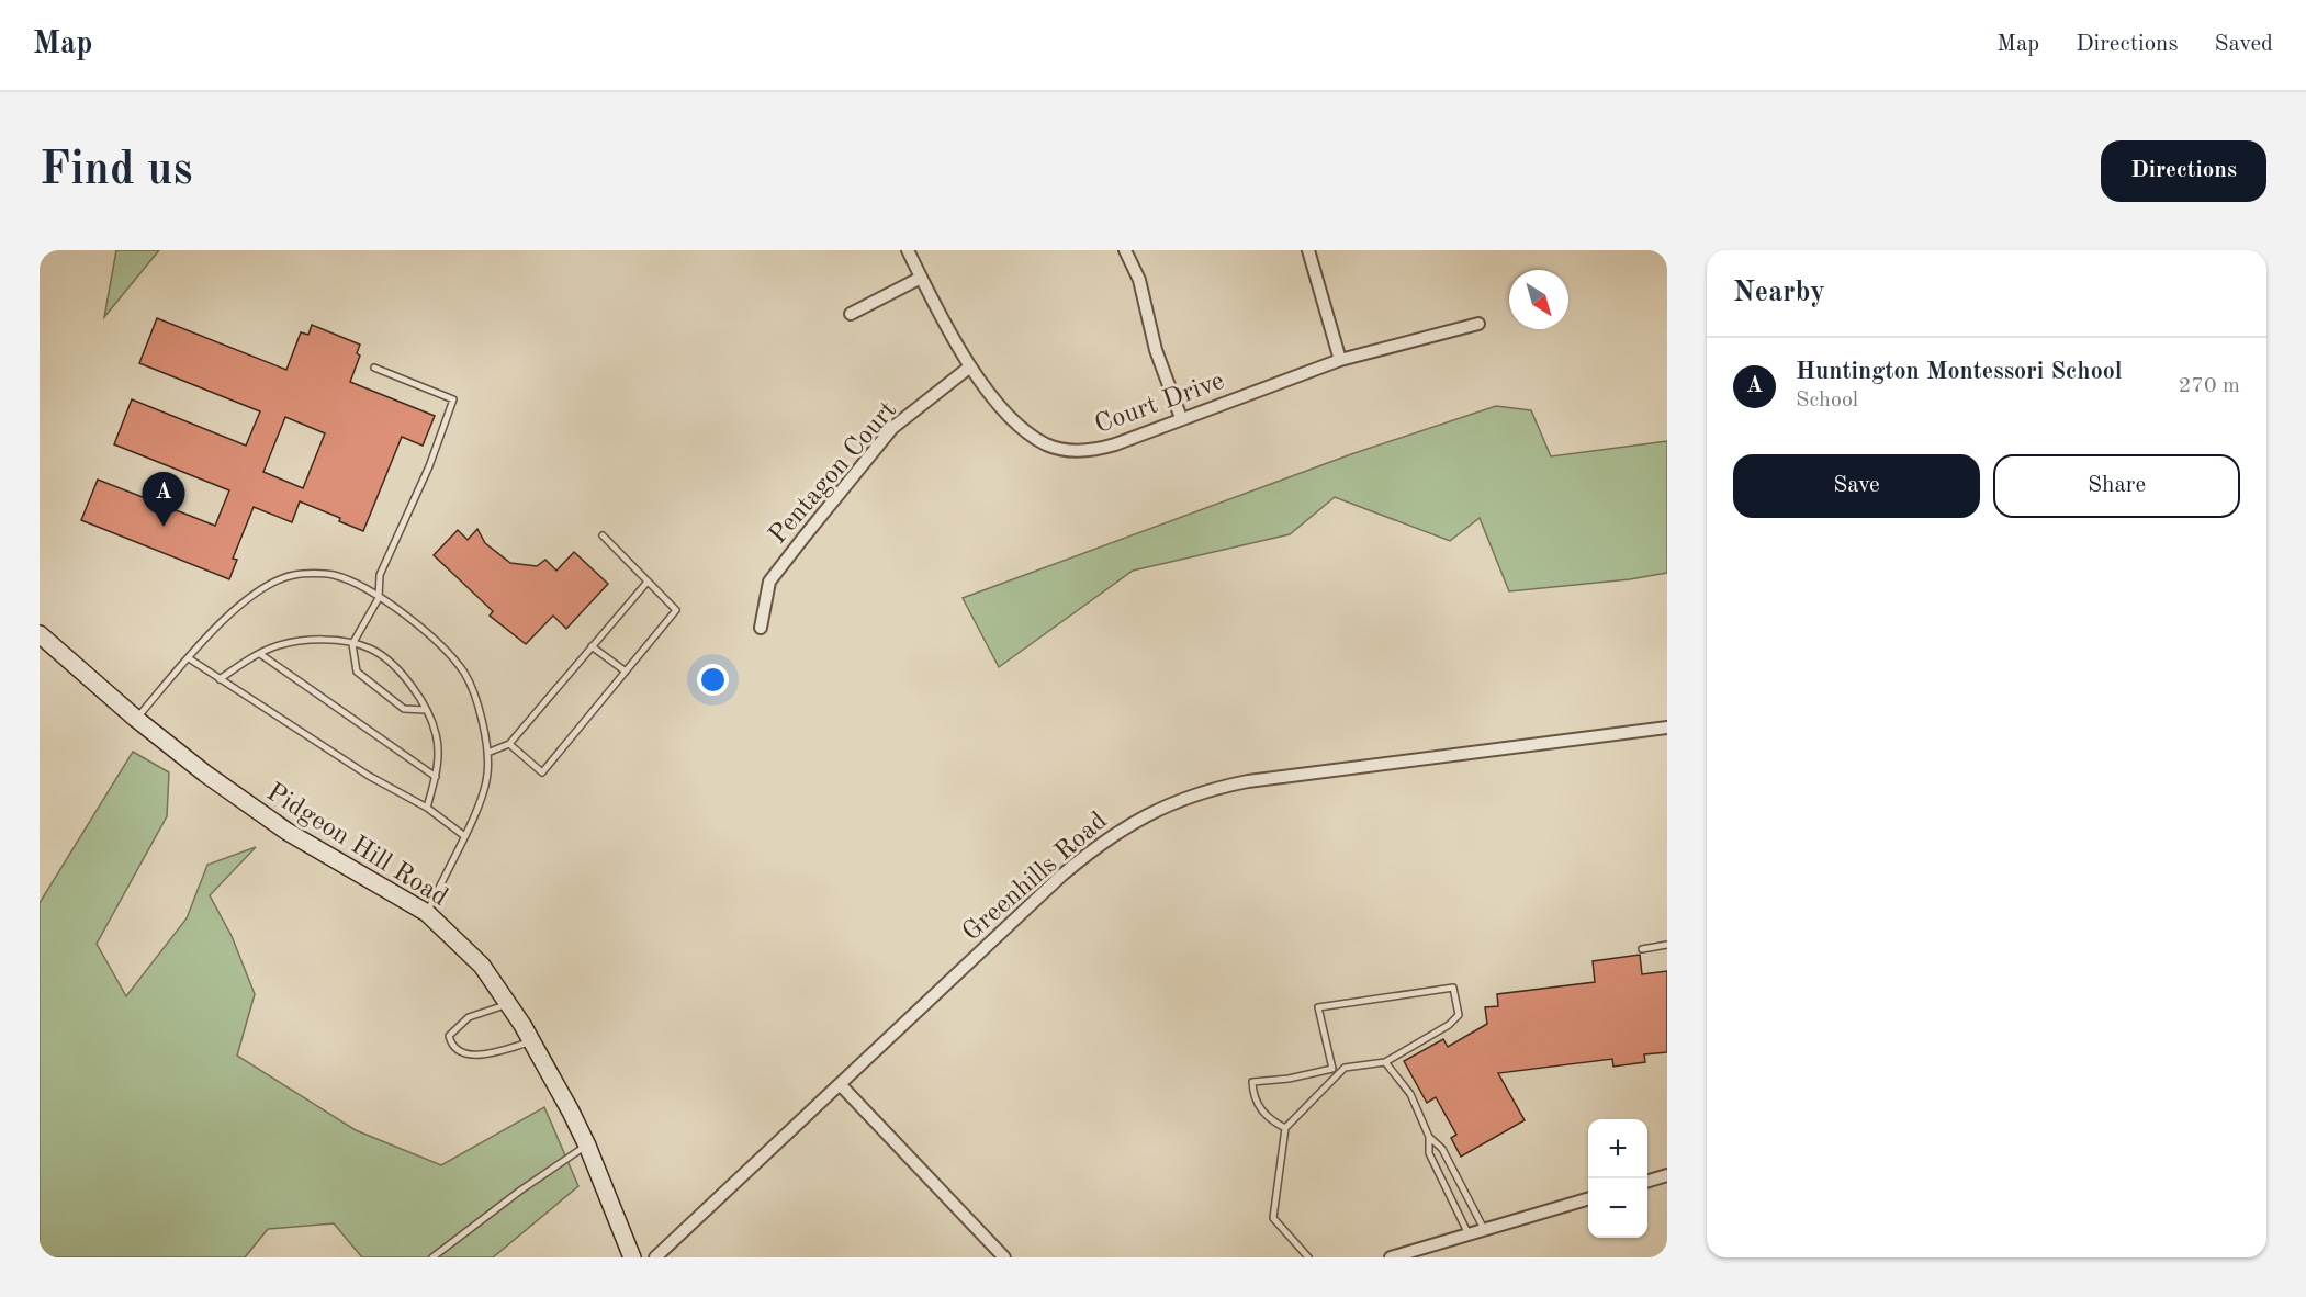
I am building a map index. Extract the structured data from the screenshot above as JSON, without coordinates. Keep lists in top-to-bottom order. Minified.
{"streets":{"street":["Court Drive","Pentagon Court","Pidgeon Hill Road","Greenhills Road"]},"crossings":[["Court Drive","Pentagon Court"]],"north":"bottom right","page":{"header":"Map","nav":["Map","Directions","Saved"],"buttons":["Directions",["Save","Share"]],"title":"Find us","heading":"Nearby","list":[{"mark":"A","name":"Huntington Montessori School","note":"School","value":"270 m"}],"pins":"A","map_buttons":["+","−"]}}
